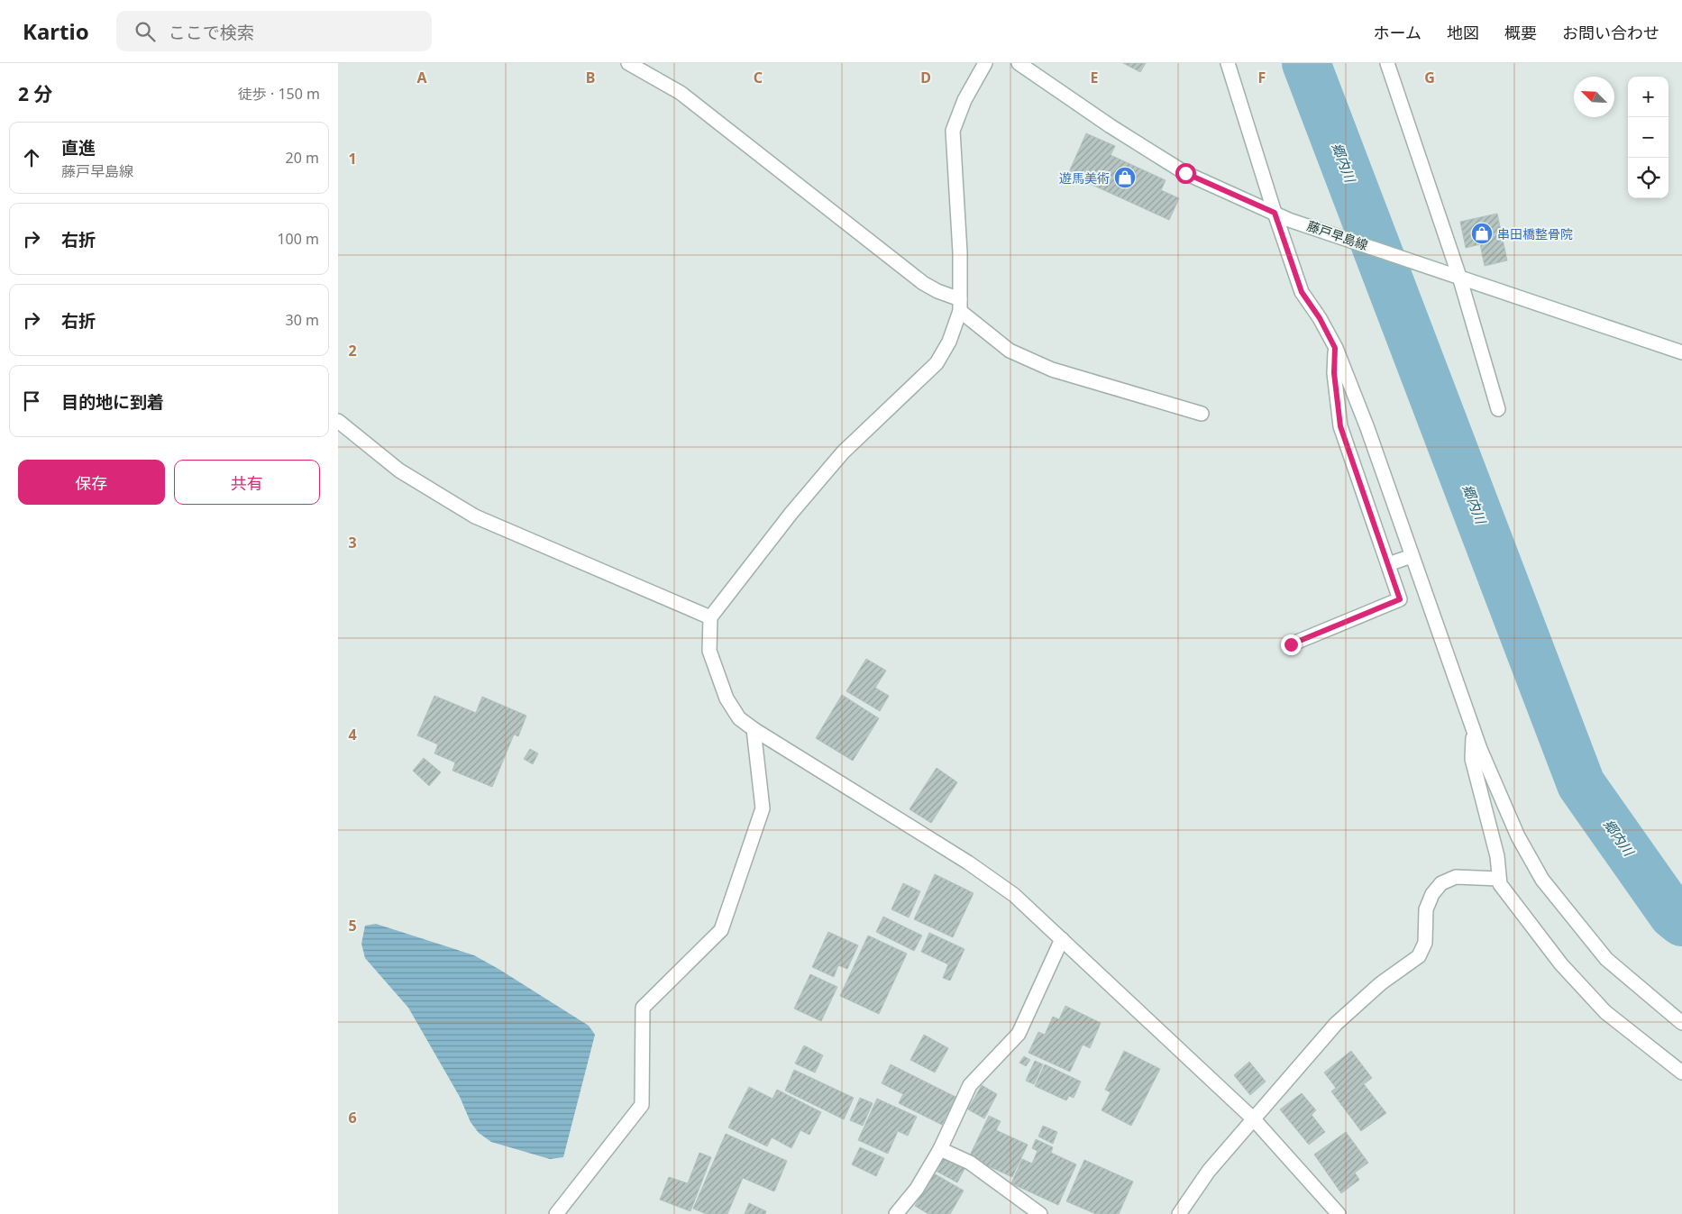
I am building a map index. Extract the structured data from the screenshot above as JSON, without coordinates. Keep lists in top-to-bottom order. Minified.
{"streets":{"street":["藤戸早島線"]},"water":["郷内川"],"places":{"shop":["遊馬美術","串田橋整骨院"]},"north":"top left","page":{"header":"Kartio","search":"ここで検索","nav":["ホーム","地図","概要","お問い合わせ"],"heading":["2 分","徒歩 · 150 m"],"map_buttons":["+","−"],"list":[["直進","藤戸早島線","20 m"],["右折","100 m"],["右折","30 m"],"目的地に到着"],"buttons":["保存","共有"]},"grid":{"columns":["A","B","C","D","E","F","G"],"rows":["1","2","3","4","5","6"]}}
